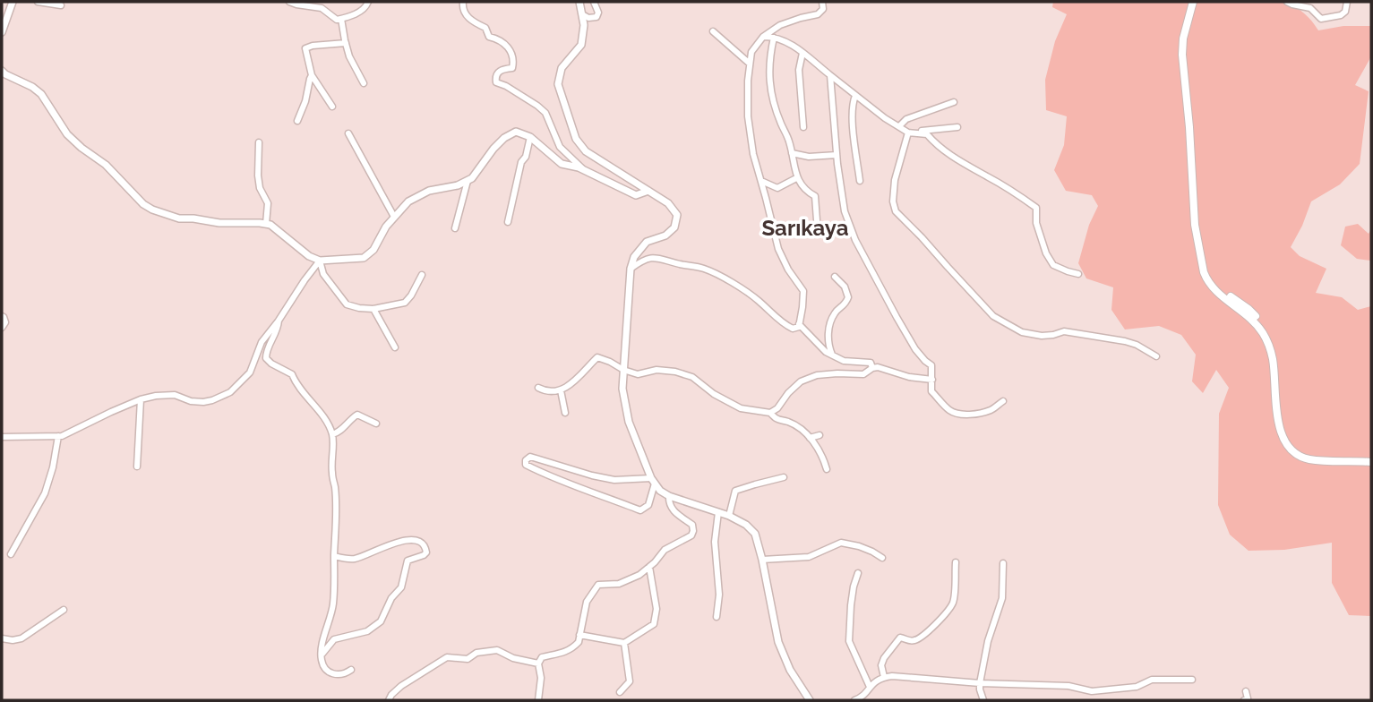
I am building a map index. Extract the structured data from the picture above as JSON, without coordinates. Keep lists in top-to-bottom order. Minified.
{"districts":["Sarıkaya"]}
